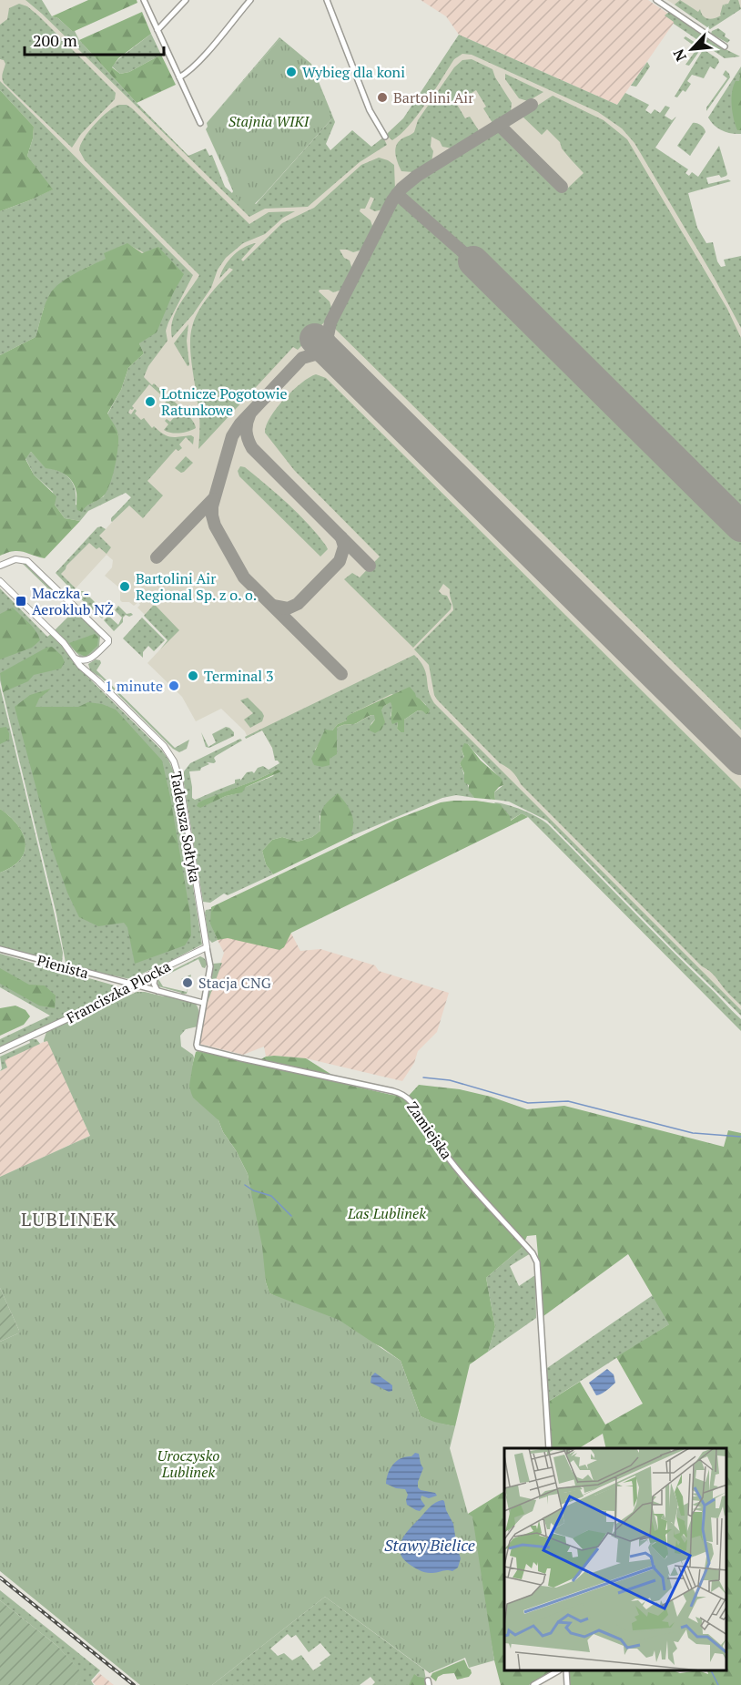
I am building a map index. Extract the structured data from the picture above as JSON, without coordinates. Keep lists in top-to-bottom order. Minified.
{"streets":{"street":["Tadeusza Sołtyka","Pienista","Franciszka Plocka","Zamiejska"]},"crossings":[["Tadeusza Sołtyka","Franciszka Plocka"],["Tadeusza Sołtyka","Zamiejska"],["Pienista","Franciszka Plocka"],["Pienista","Zamiejska"],["Franciszka Plocka","Zamiejska"]],"districts":["LUBLINEK"],"water":["Stawy Bielice"],"parks":["Stajnia WIKI","Las Lublinek","Uroczysko Lublinek"],"places":{"other":["Wybieg dla koni","Bartolini Air","Lotnicze Pogotowie Ratunkowe","Bartolini Air Regional Sp. z o. o.","Terminal 3","1 minute","Stacja CNG"],"transit":["Maczka - Aeroklub NŻ"]},"scale_bar":"200 m","north":"bottom left"}
